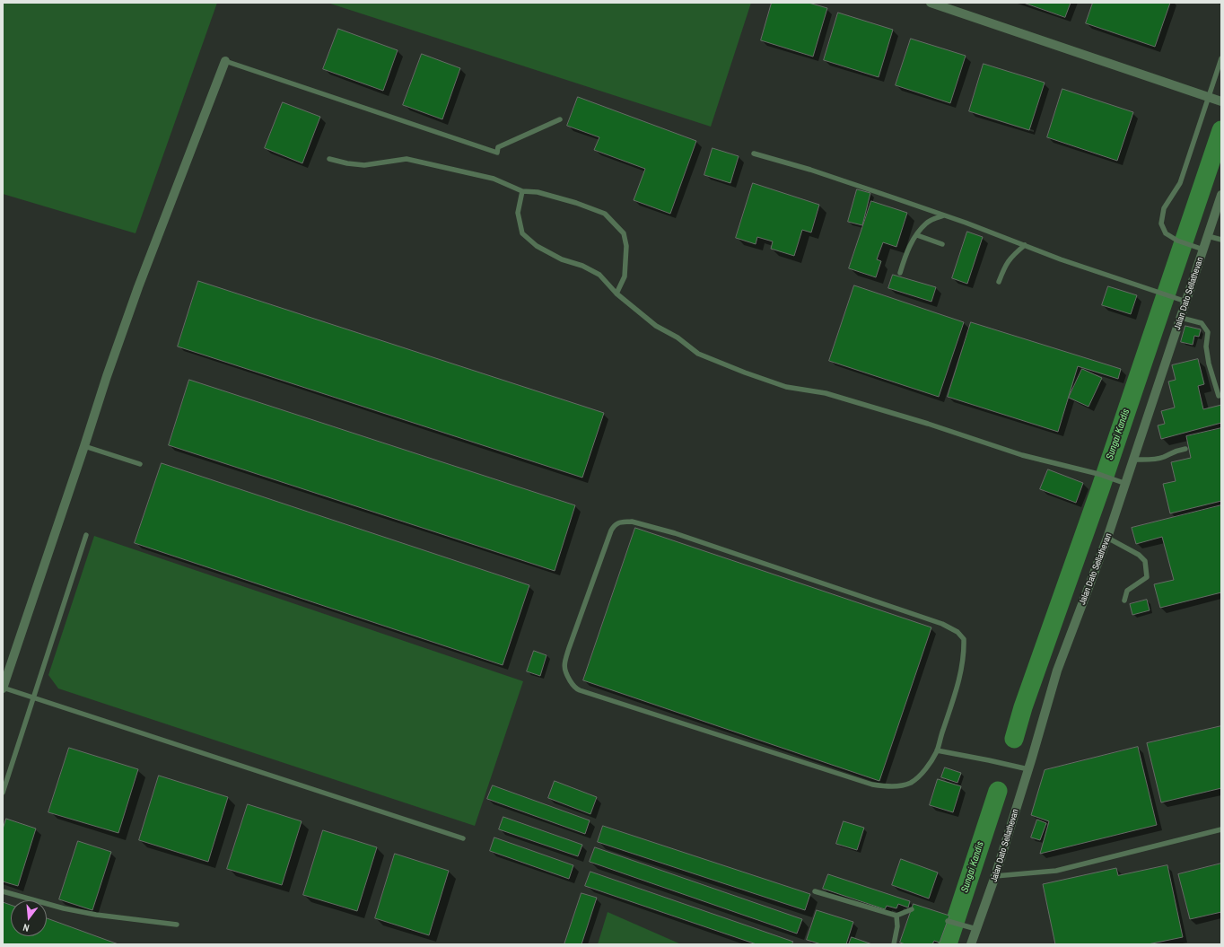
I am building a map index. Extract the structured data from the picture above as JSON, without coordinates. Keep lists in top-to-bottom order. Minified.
{"streets":{"street":["Jalan Dato Sellathevan"]},"water":["Sungai Kandis"],"north":"bottom"}
